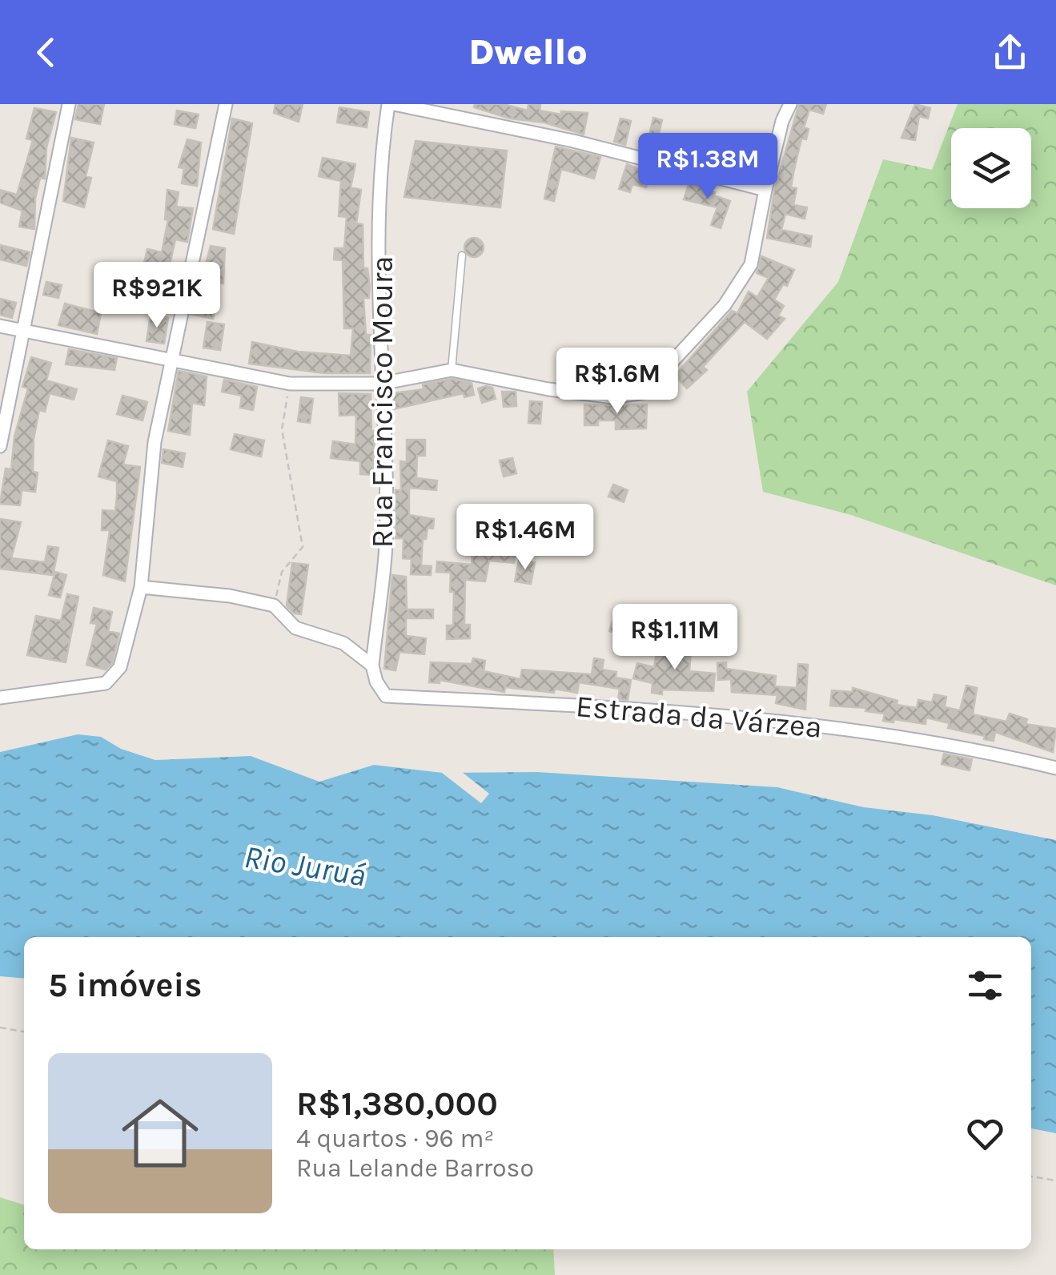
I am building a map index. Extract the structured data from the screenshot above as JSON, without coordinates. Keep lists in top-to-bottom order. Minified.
{"streets":{"street":["Rua Francisco Moura","Estrada da Várzea"]},"crossings":[["Rua Francisco Moura","Estrada da Várzea"]],"water":["Rio Juruá"],"page":{"header":"Dwello","price":["R$1.38M","R$921K","R$1.6M","R$1.46M","R$1.11M"],"heading":"5 imóveis","list":[{"name":"R$1,380,000","note":"4 quartos · 96 m² · Rua Lelande Barroso"}]}}
